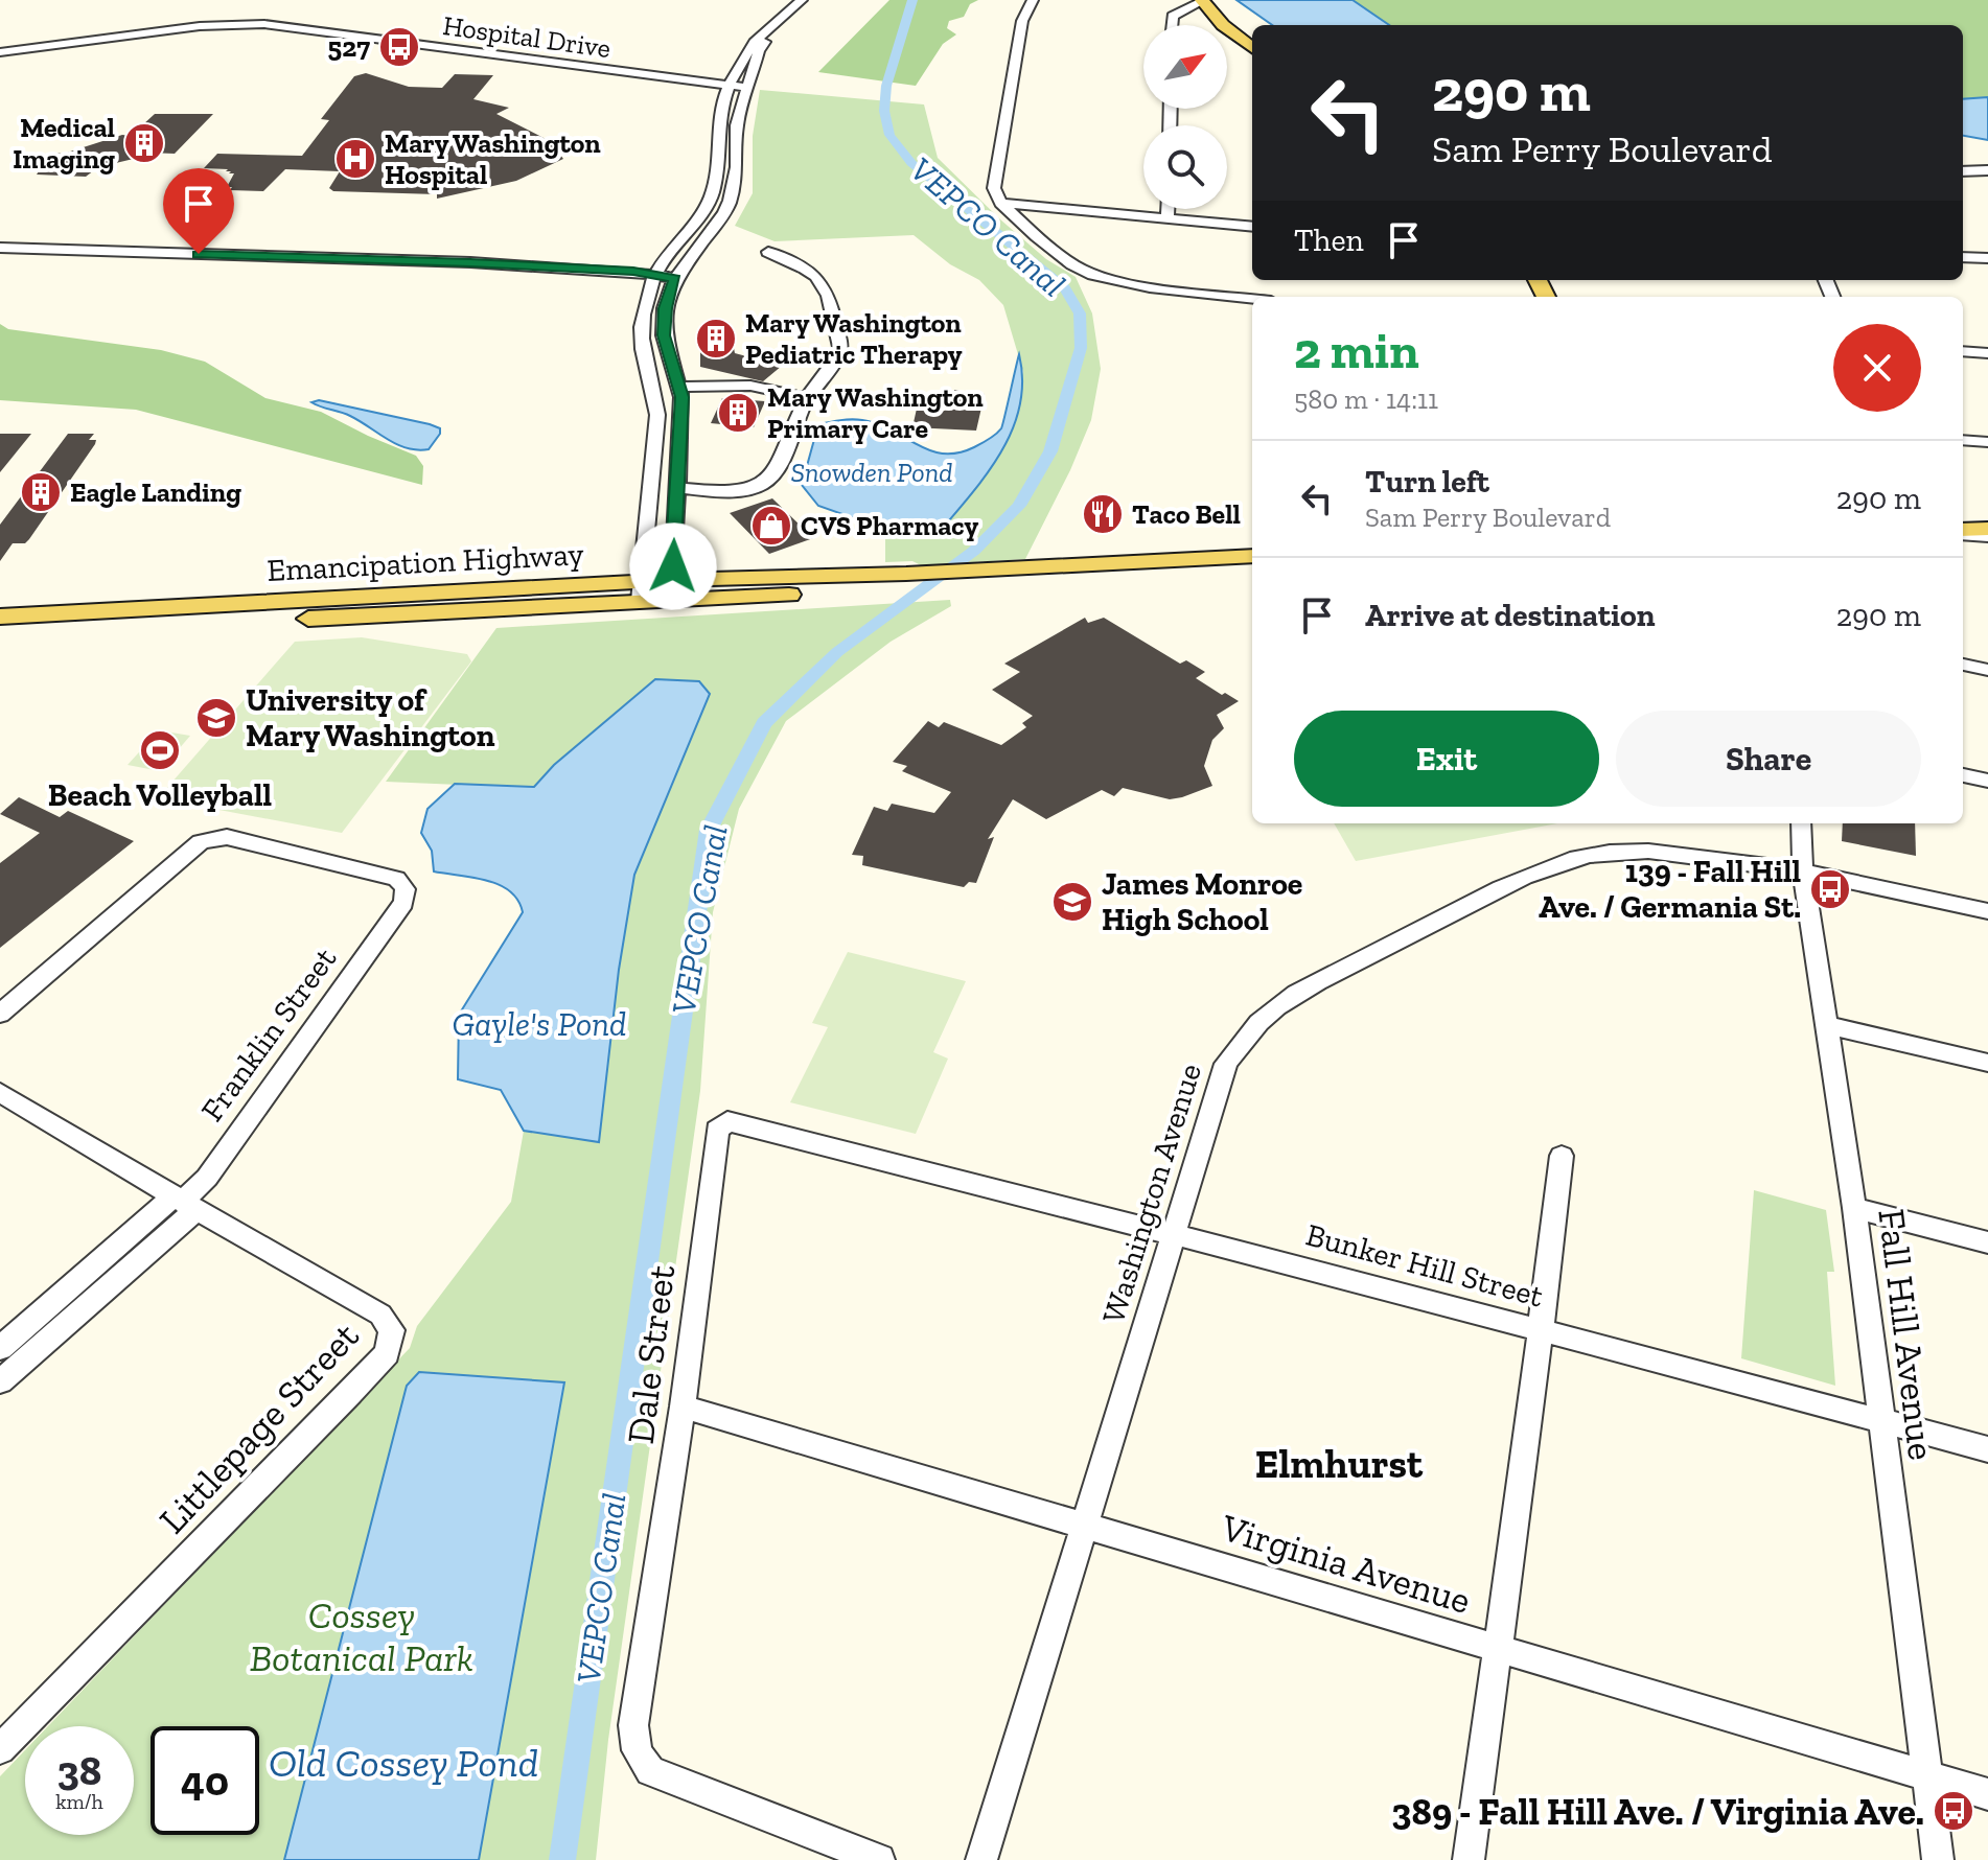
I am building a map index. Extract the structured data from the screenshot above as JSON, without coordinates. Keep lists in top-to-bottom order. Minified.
{"streets":{"main road":["Emancipation Highway"],"street":["Hospital Drive","Franklin Street","Washington Avenue","Bunker Hill Street","Fall Hill Avenue","Dale Street","Littlepage Street","Virginia Avenue"]},"crossings":[["Franklin Street","Littlepage Street"],["Washington Avenue","Bunker Hill Street"],["Washington Avenue","Fall Hill Avenue"],["Washington Avenue","Virginia Avenue"],["Bunker Hill Street","Fall Hill Avenue"],["Bunker Hill Street","Dale Street"],["Fall Hill Avenue","Virginia Avenue"],["Dale Street","Virginia Avenue"]],"districts":["Elmhurst"],"water":["VEPCO Canal","Snowden Pond","Gayle's Pond","Old Cossey Pond"],"parks":["Cossey Botanical Park"],"places":{"bus stop":["527","139 - Fall Hill Ave. / Germania St.","389 - Fall Hill Ave. / Virginia Ave."],"building":["Medical Imaging","Mary Washington Pediatric Therapy","Mary Washington Primary Care","Eagle Landing"],"hospital":["Mary Washington Hospital"],"restaurant":["Taco Bell"],"shop":["CVS Pharmacy"],"school or university":["University of Mary Washington","James Monroe High School"],"sports":["Beach Volleyball"]},"north":"top right","page":{"turn":["290 m","Sam Perry Boulevard"],"then":"Then","heading":["2 min","580 m · 14:11"],"list":[{"name":"Turn left","note":"Sam Perry Boulevard","value":"290 m"},{"name":"Arrive at destination","value":"290 m"}],"buttons":["Exit","Share"],"speed":"38 km/h","limit":"40"}}
